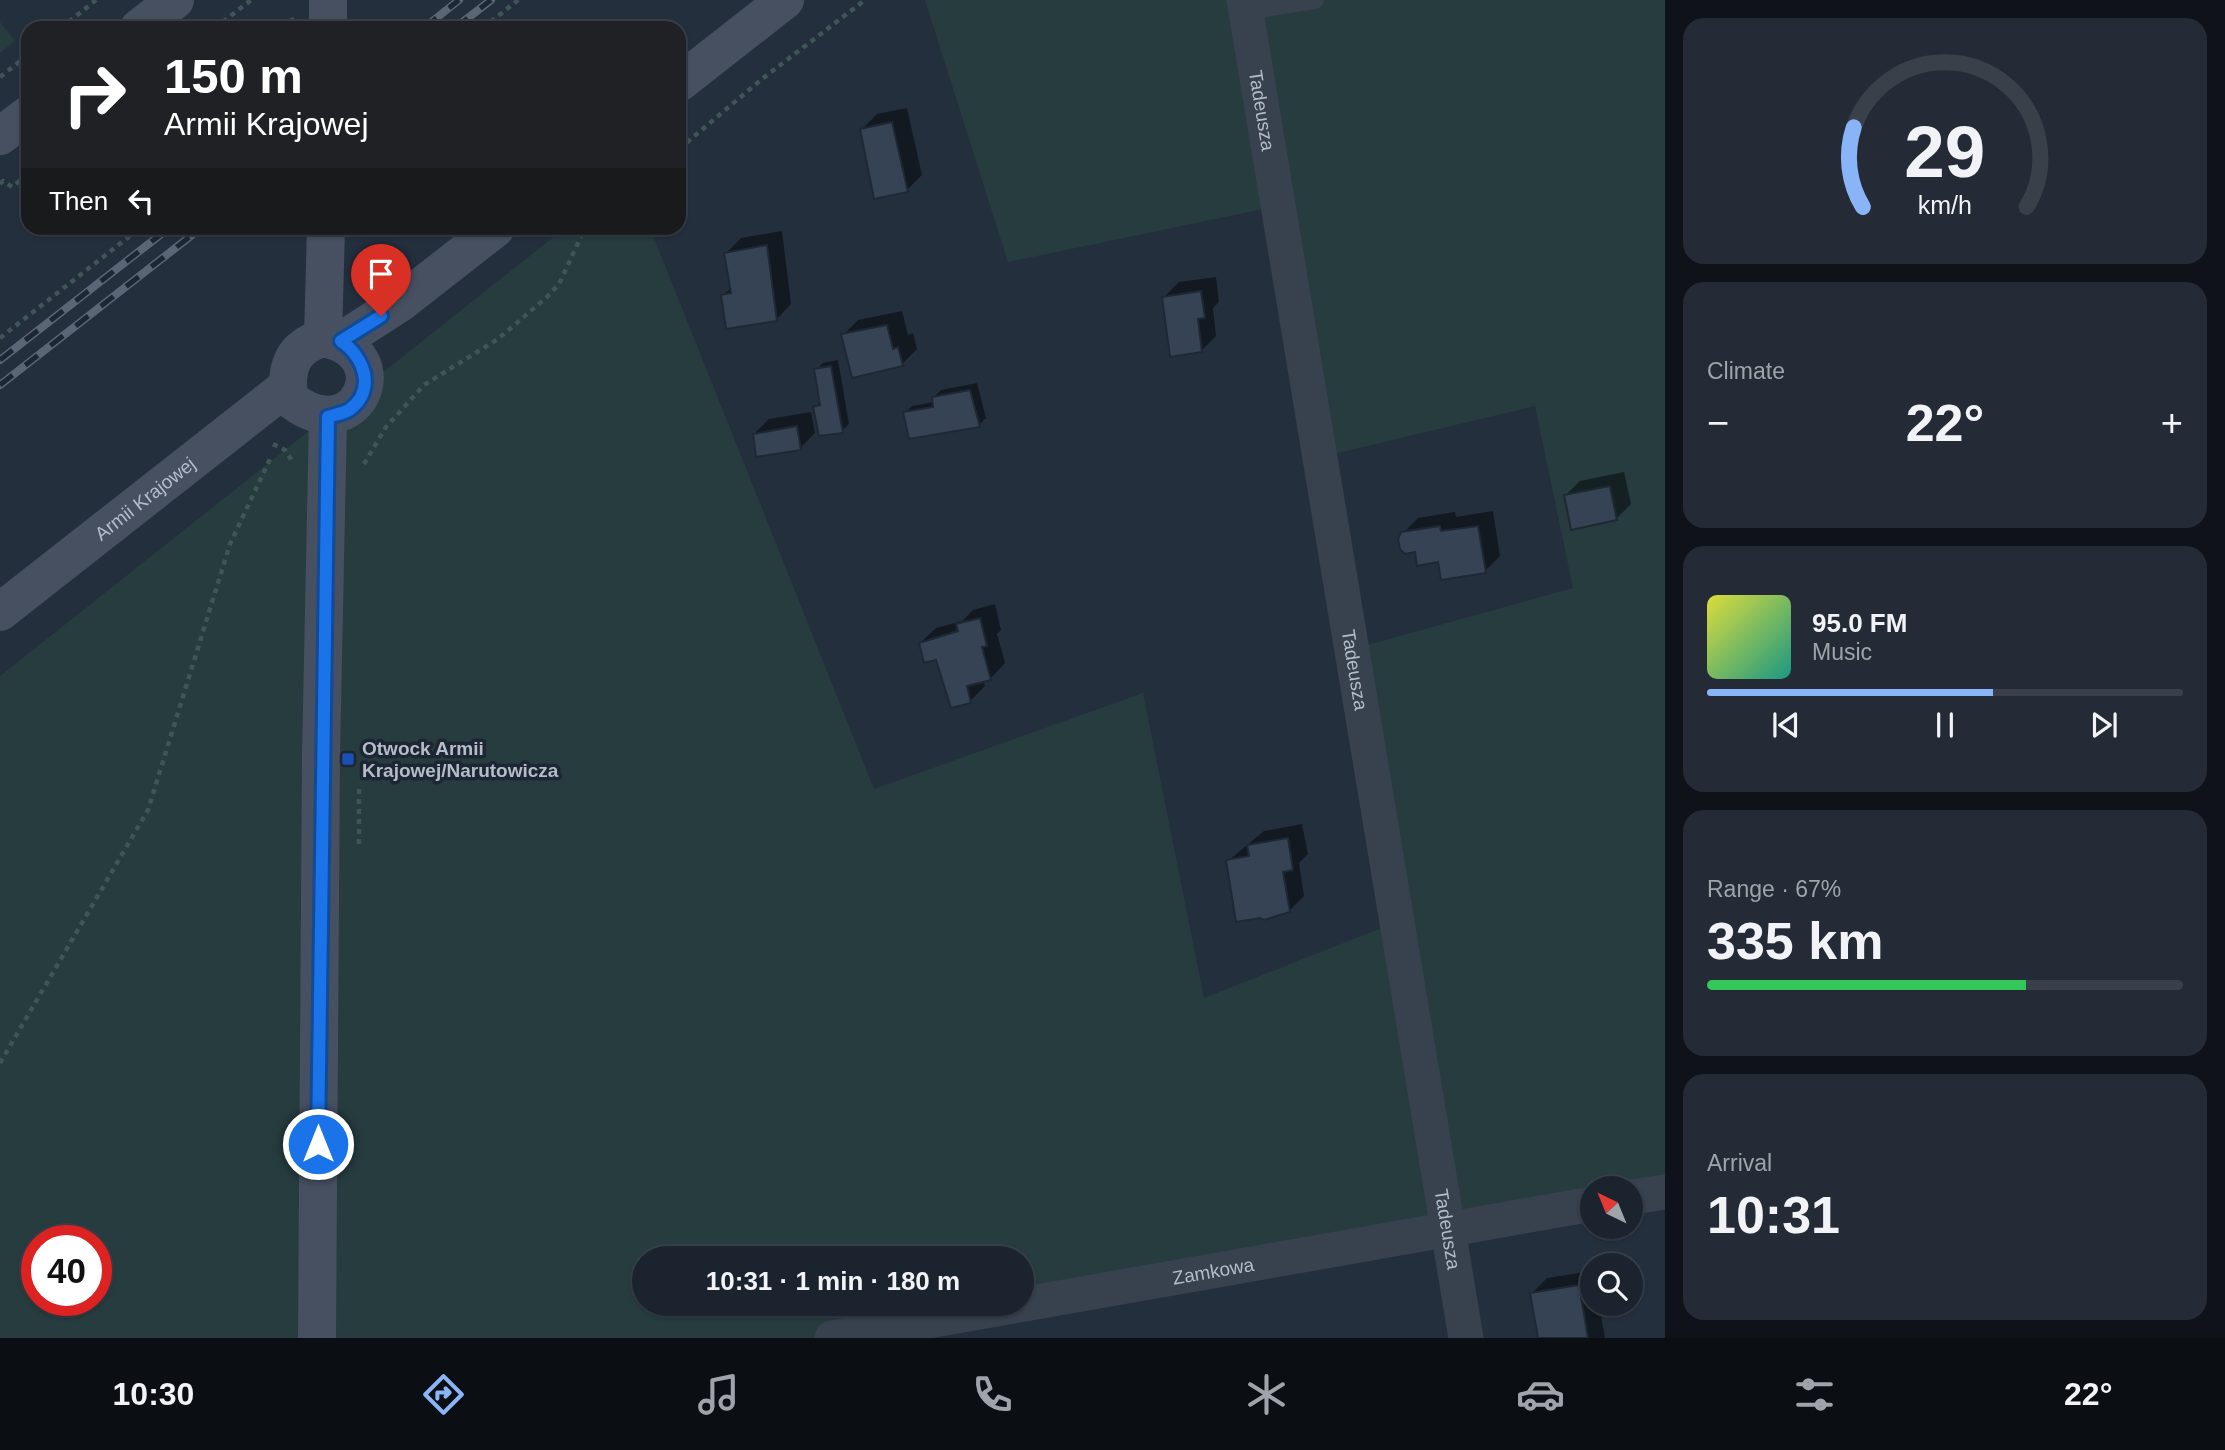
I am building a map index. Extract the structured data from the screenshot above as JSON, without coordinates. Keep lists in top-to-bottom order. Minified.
{"streets":{"street":["Tadeusza","Armii Krajowej","Zamkowa"]},"crossings":[["Tadeusza","Zamkowa"]],"places":{"transit":["Otwock Armii Krajowej/Narutowicza"]},"north":"top left","page":{"turn":["150 m","Armii Krajowej"],"then":"Then","tile":["Climate",["Range · 67%","335 km"],["Arrival","10:31"]],"heat":["−","22°","+"],"song":["95.0 FM","Music"],"limit":"40","trip":"10:31 · 1 min · 180 m","tabs":["10:30","22°"],"gauge":["29","km/h"]}}
